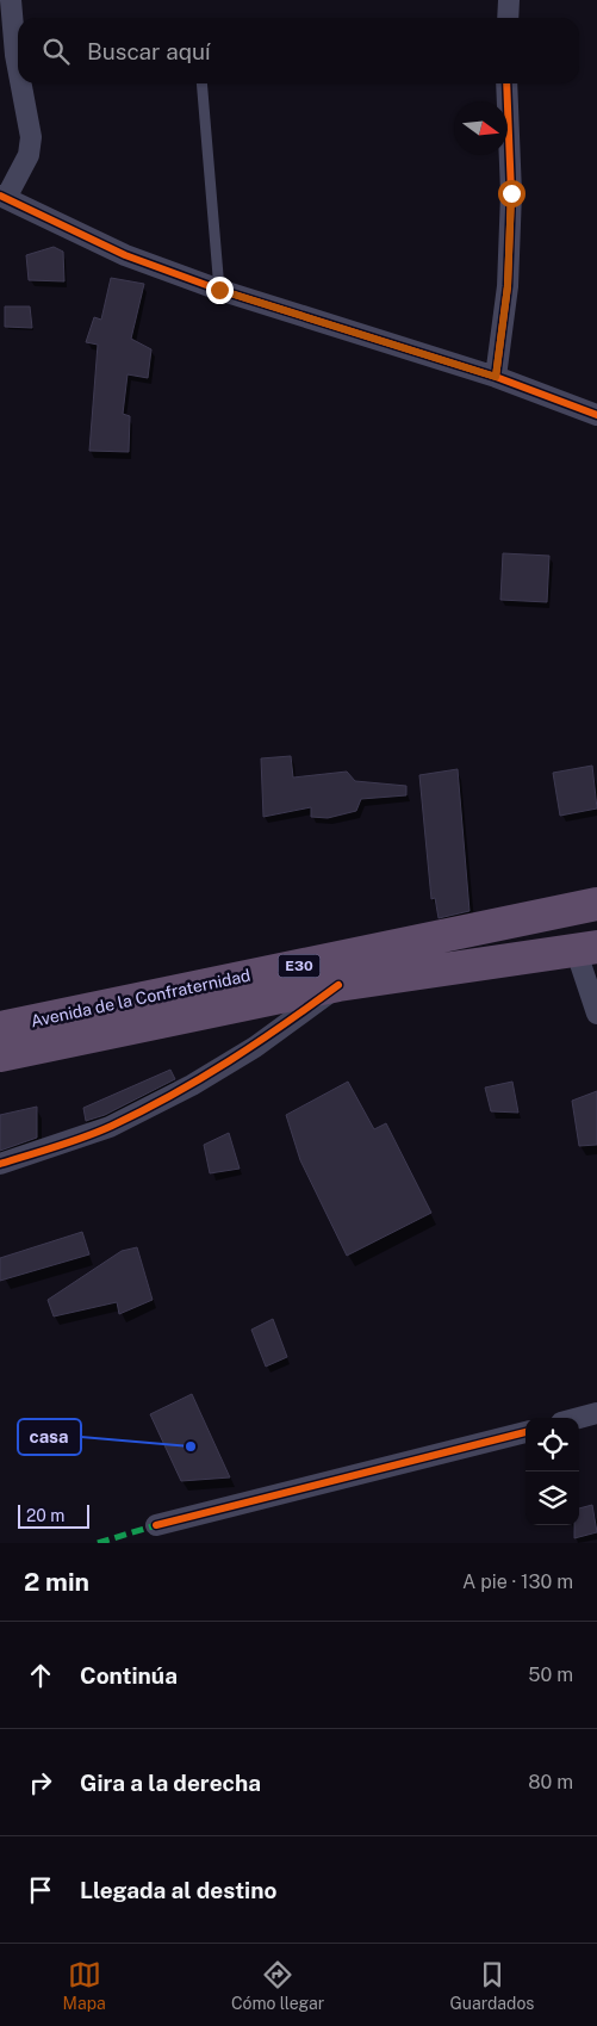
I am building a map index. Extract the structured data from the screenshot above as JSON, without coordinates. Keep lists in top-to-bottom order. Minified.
{"streets":{"highway":["E30","Avenida de la Confraternidad"]},"places":["casa"],"scale_bar":"20 m","north":"right","page":{"search":"Buscar aquí","scale":"20 m","heading":["2 min","A pie · 130 m"],"list":[["Continúa","50 m"],["Gira a la derecha","80 m"],"Llegada al destino"],"nav":["Mapa","Cómo llegar","Guardados"]}}
